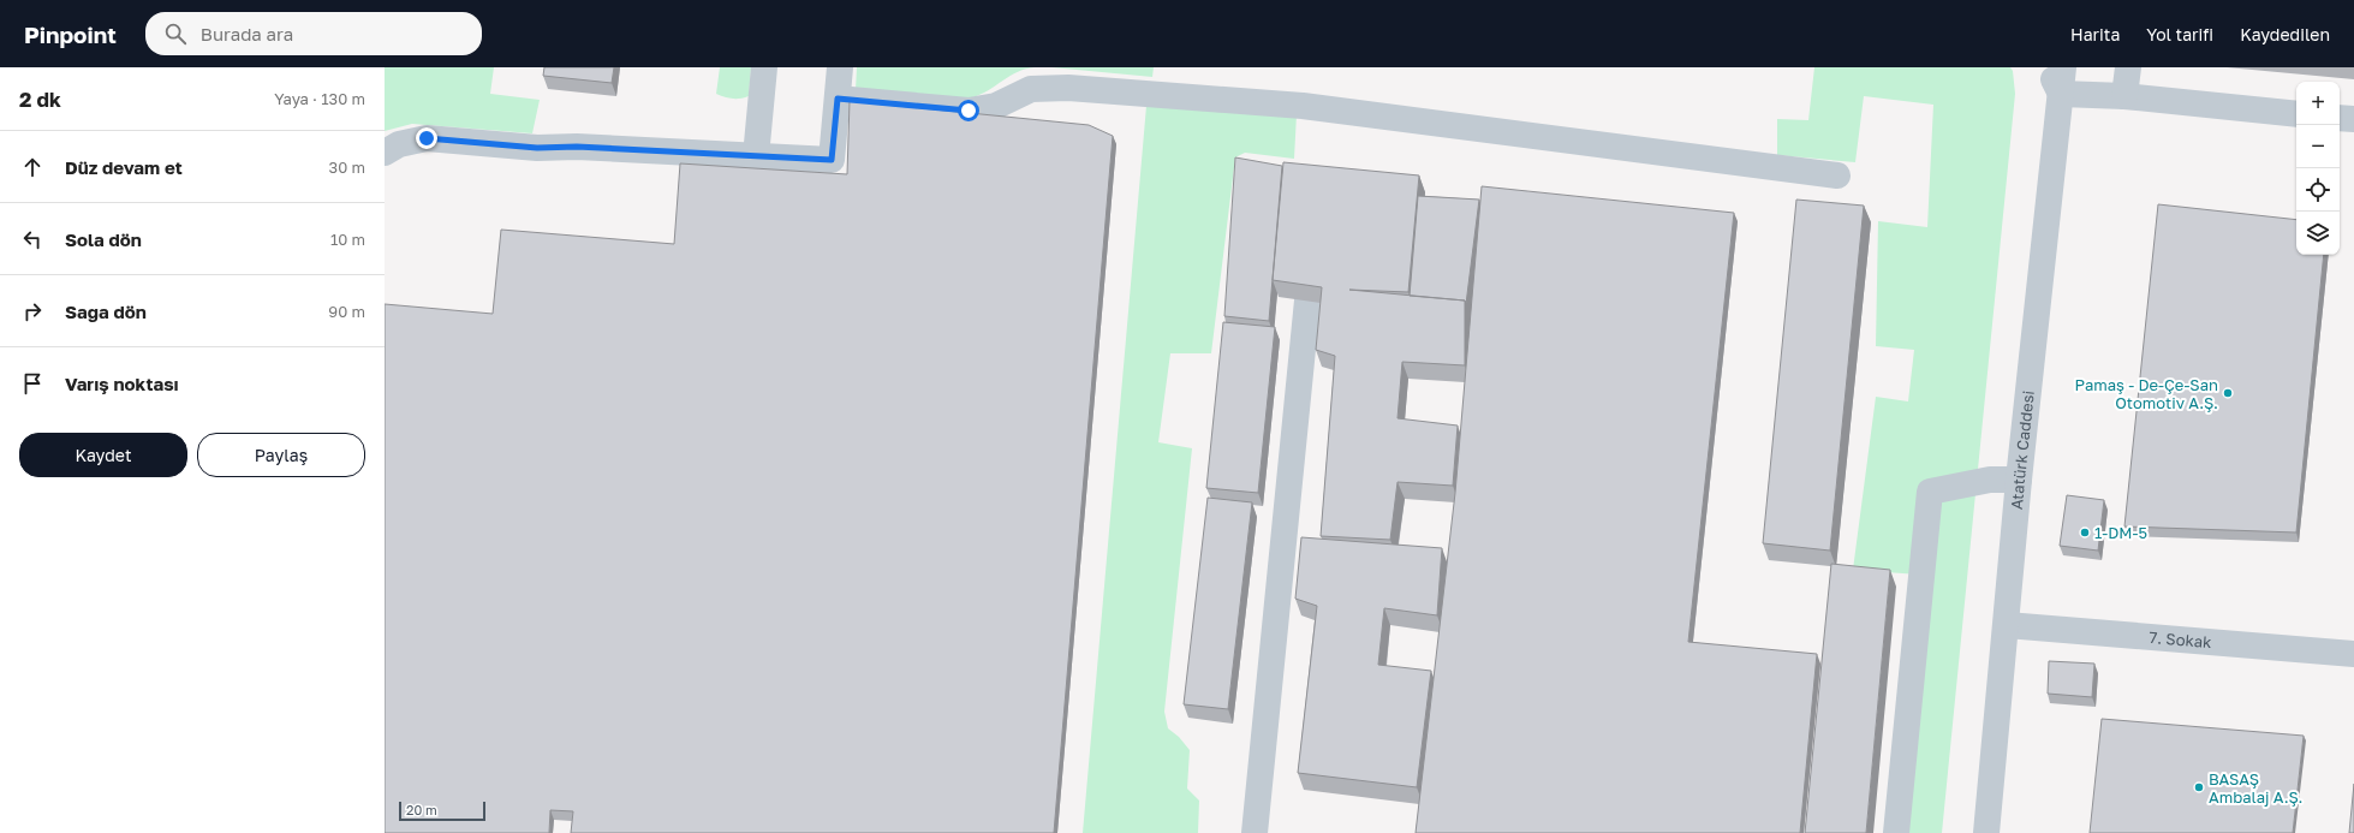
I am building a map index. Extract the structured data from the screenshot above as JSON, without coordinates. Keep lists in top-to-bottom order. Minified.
{"streets":{"street":["Atatürk Caddesi","7. Sokak"]},"crossings":[["Atatürk Caddesi","7. Sokak"]],"places":["Pamaş - De-Çe-San Otomotiv A.Ş.","1-DM-5","BASAŞ Ambalaj A.Ş."],"scale_bar":"20 m","page":{"header":"Pinpoint","search":"Burada ara","nav":["Harita","Yol tarifi","Kaydedilen"],"heading":["2 dk","Yaya · 130 m"],"map_buttons":["+","−"],"list":[["Düz devam et","30 m"],["Sola dön","10 m"],["Sağa dön","90 m"],"Varış noktası"],"buttons":["Kaydet","Paylaş"],"scale":"20 m"}}
